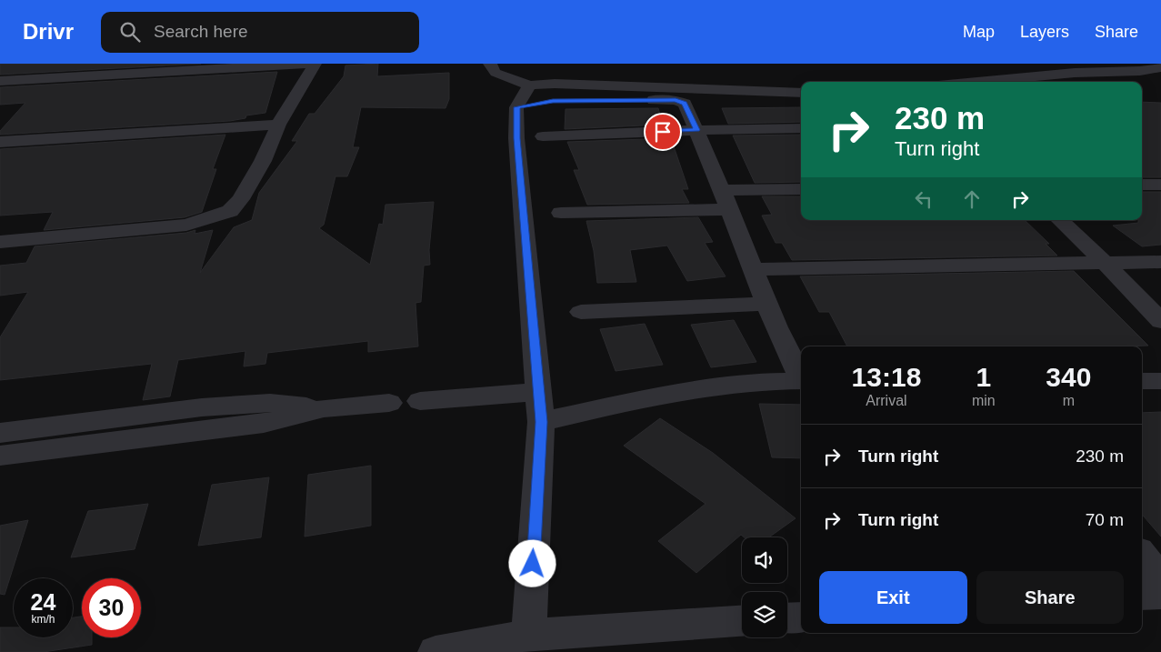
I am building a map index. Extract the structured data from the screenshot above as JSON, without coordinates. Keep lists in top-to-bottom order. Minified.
{"page":{"header":"Drivr","search":"Search here","nav":["Map","Layers","Share"],"turn":["230 m","Turn right"],"eta":["13:18","Arrival","1","min","340","m"],"list":[{"name":"Turn right","value":"230 m"},{"name":"Turn right","value":"70 m"}],"buttons":["Exit","Share"],"speed":"24 km/h","limit":"30"}}
